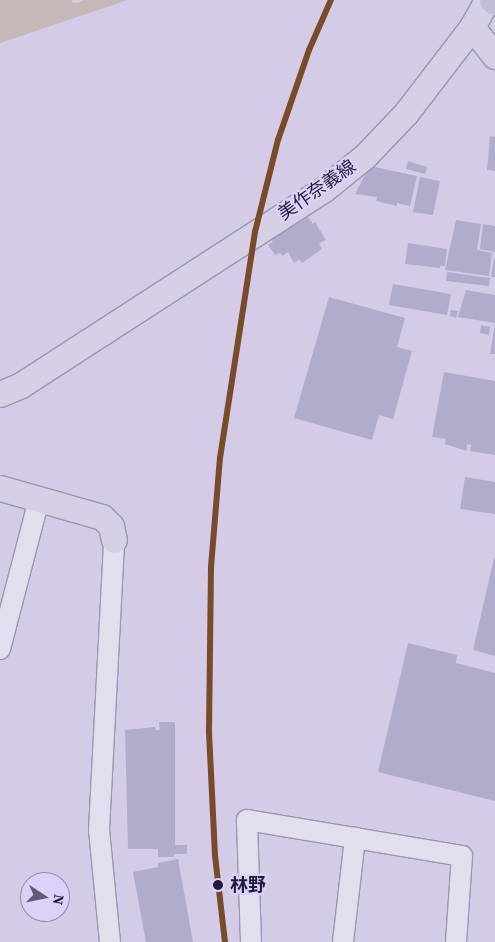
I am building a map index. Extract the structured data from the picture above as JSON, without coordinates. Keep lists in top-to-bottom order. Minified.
{"streets":{"main road":["美作奈義線"]},"places":["林野"],"north":"right"}
